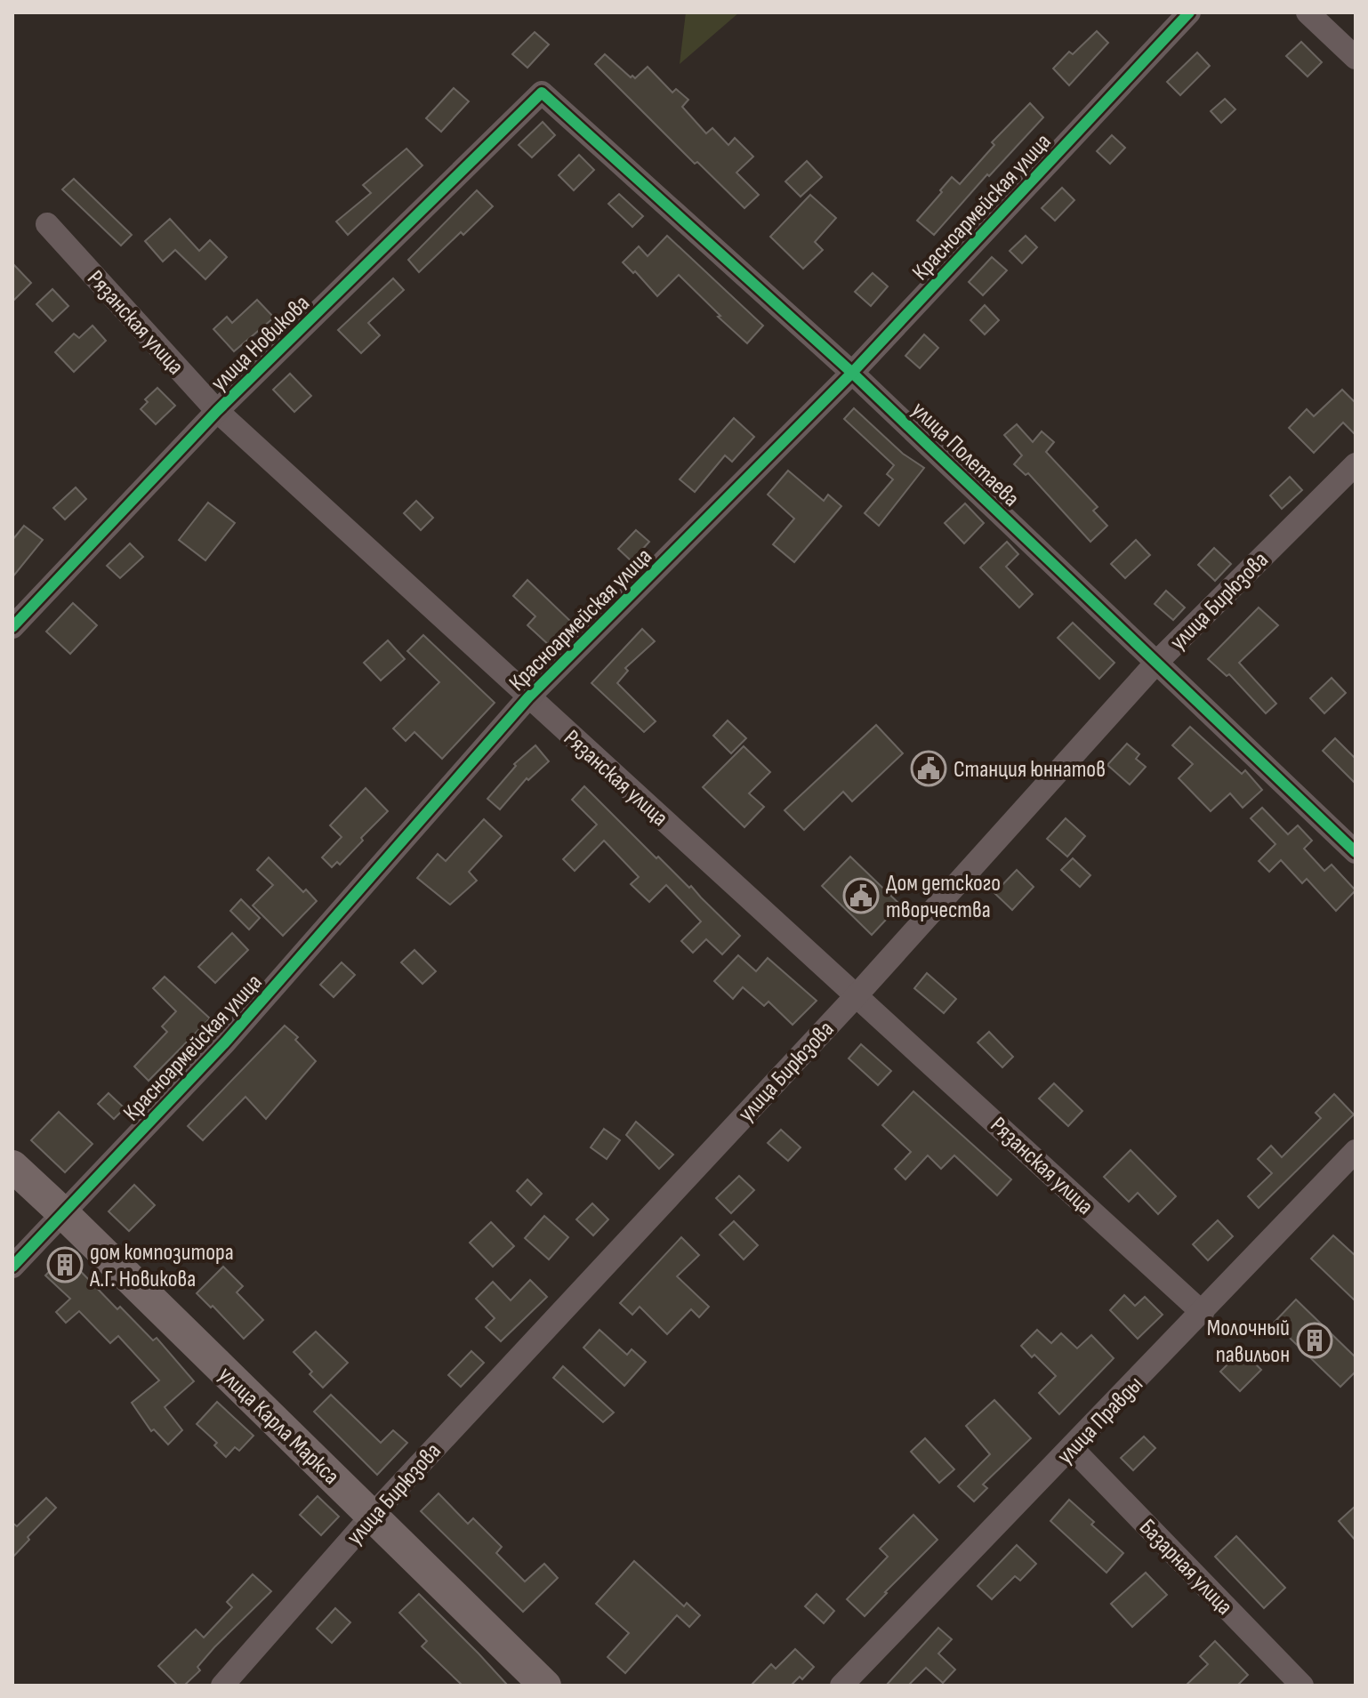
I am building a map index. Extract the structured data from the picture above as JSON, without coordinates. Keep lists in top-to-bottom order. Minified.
{"streets":{"main road":["улица Карла Маркса"],"street":["Красноармейская улица","Рязанская улица","улица Новикова","улица Полетаева","улица Бирюзова","улица Правды","Базарная улица"]},"crossings":[["Красноармейская улица","Рязанская улица"],["Красноармейская улица","улица Полетаева"],["Красноармейская улица","улица Карла Маркса"],["Рязанская улица","улица Новикова"],["Рязанская улица","улица Бирюзова"],["Рязанская улица","улица Правды"],["улица Новикова","улица Полетаева"],["улица Полетаева","улица Бирюзова"],["улица Бирюзова","улица Карла Маркса"],["улица Правды","Базарная улица"]],"places":{"public building":["Станция юннатов","Дом детского творчества"],"building":["дом композитора А.Г. Новикова","Молочный павильон"]}}
